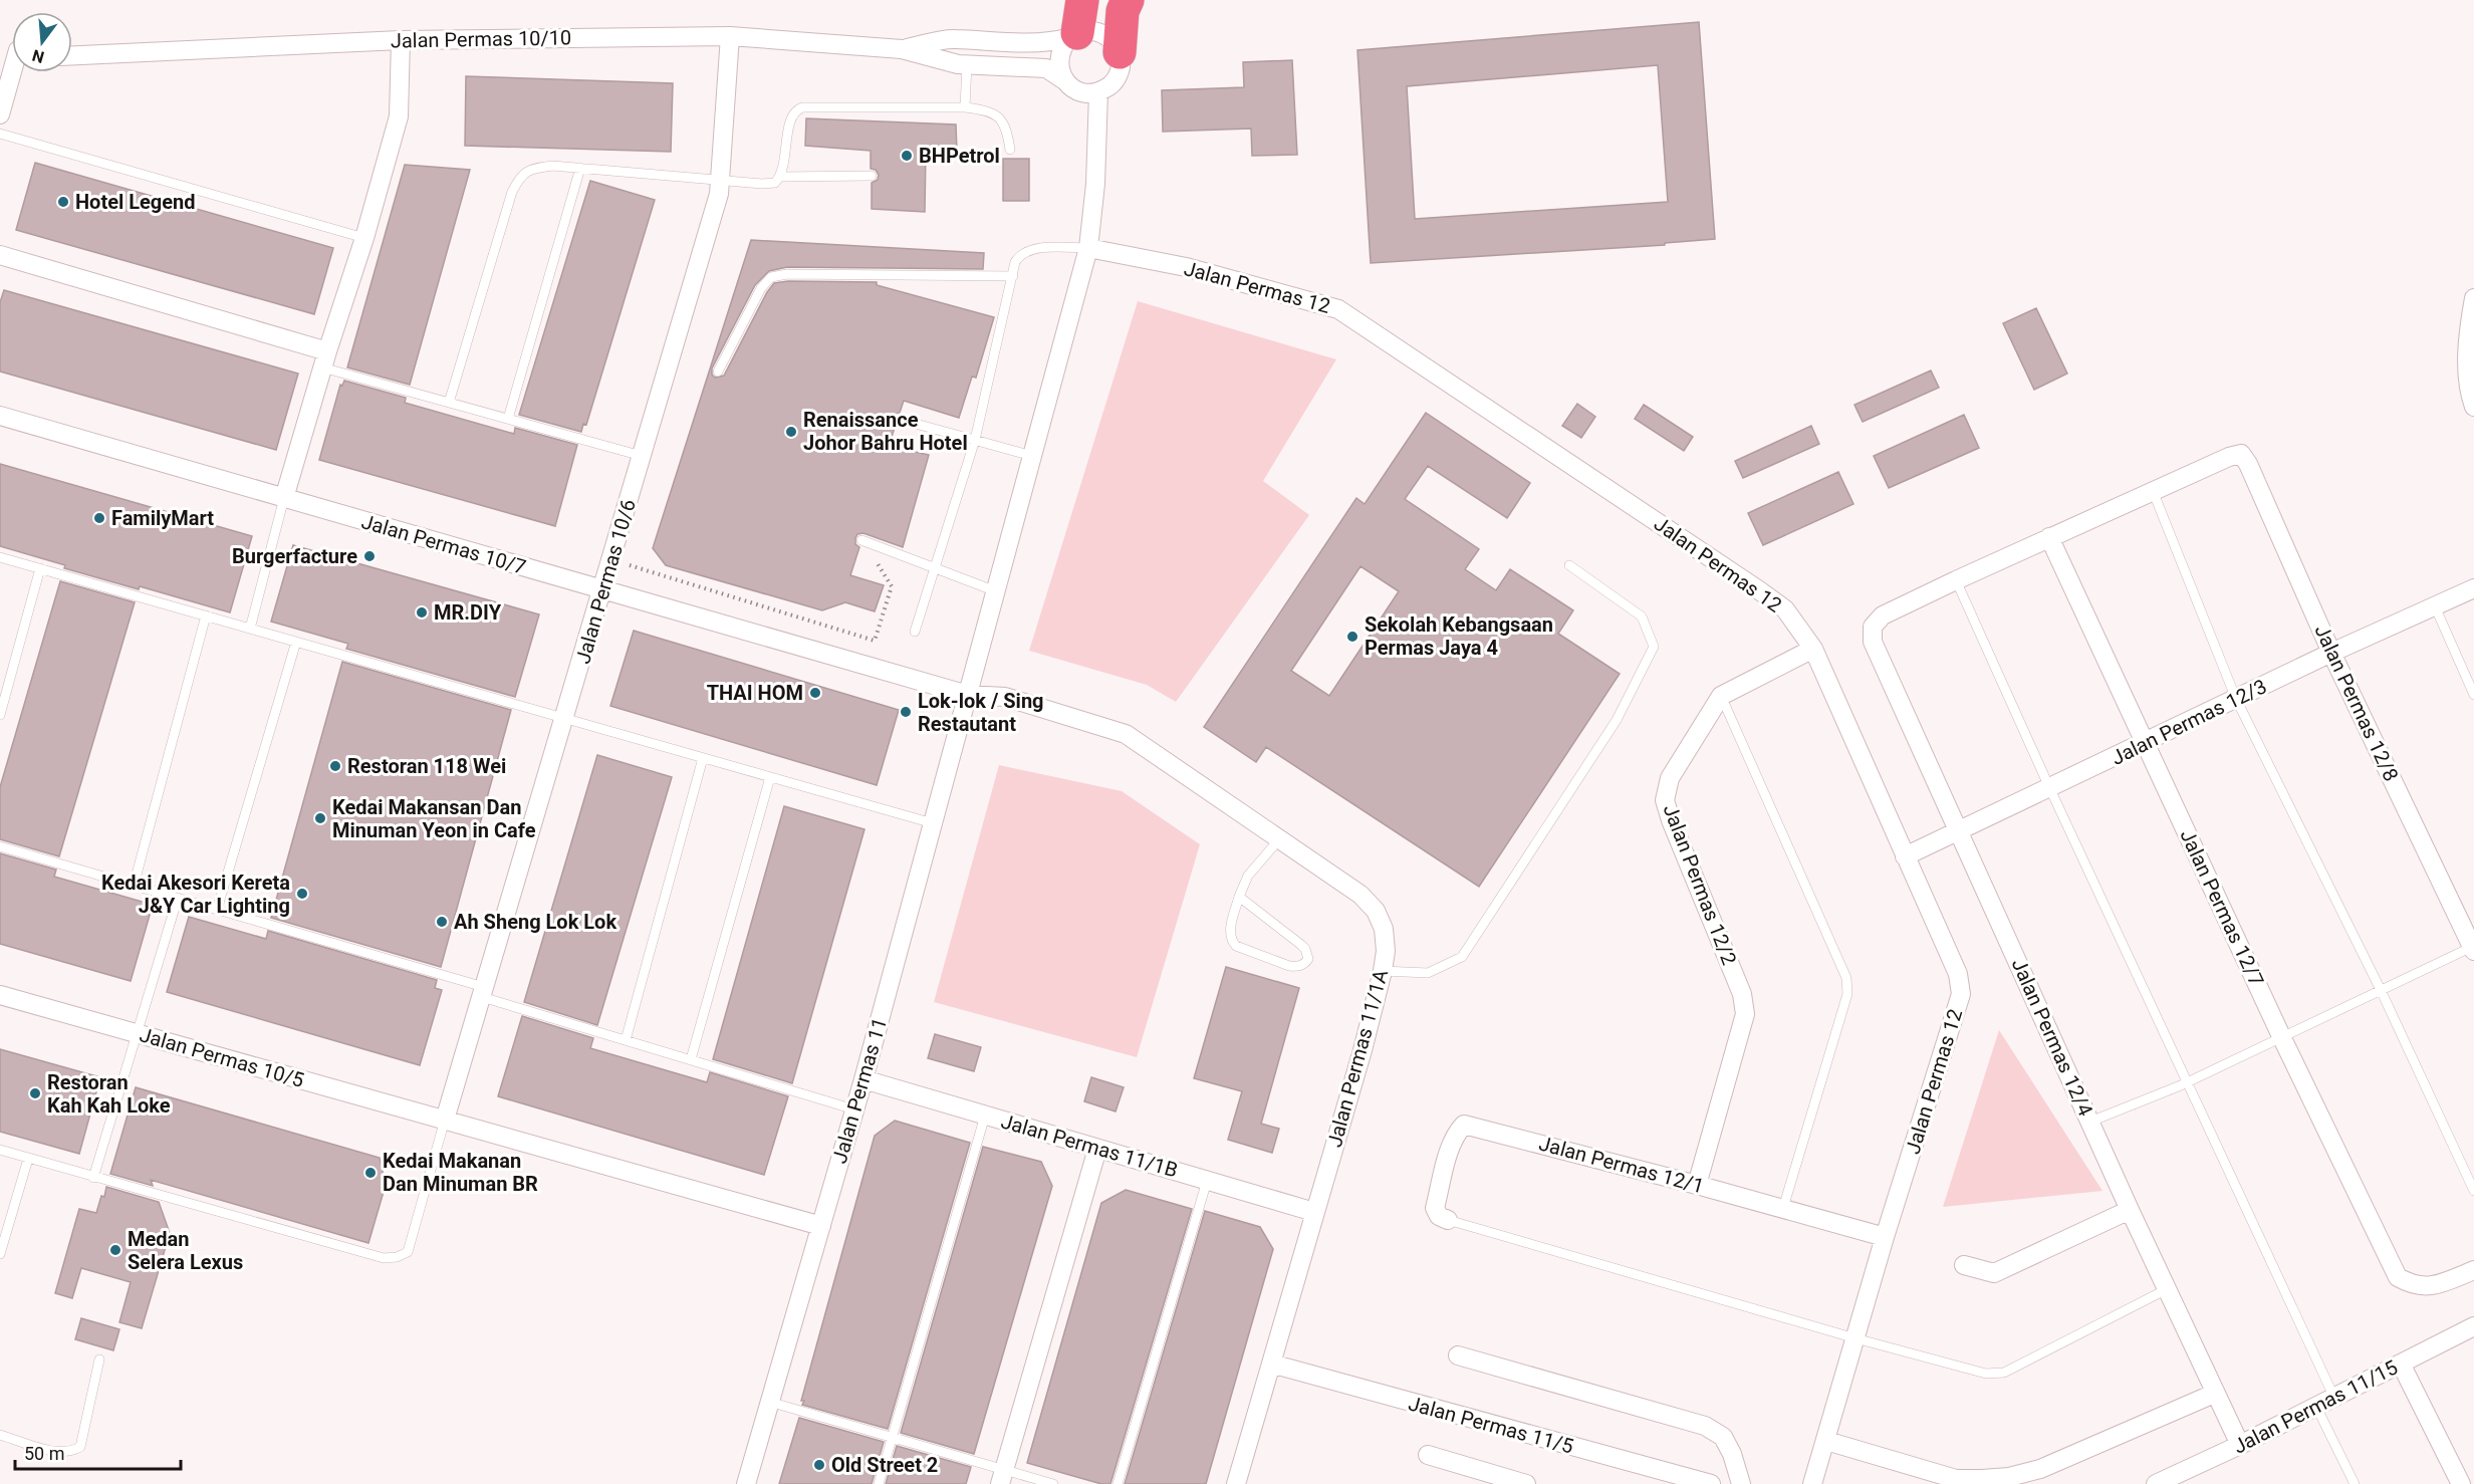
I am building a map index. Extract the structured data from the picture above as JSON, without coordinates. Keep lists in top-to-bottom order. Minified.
{"streets":{"street":["Jalan Permas 10/10","Jalan Permas 12","Jalan Permas 10/7","Jalan Permas 10/6","Jalan Permas 12/8","Jalan Permas 12/3","Jalan Permas 12/2","Jalan Permas 12/7","Jalan Permas 12/4","Jalan Permas 10/5","Jalan Permas 11/1A","Jalan Permas 11","Jalan Permas 11/1B","Jalan Permas 12/1","Jalan Permas 11/15","Jalan Permas 11/5"]},"crossings":[["Jalan Permas 10/10","Jalan Permas 10/6"],["Jalan Permas 12","Jalan Permas 12/3"],["Jalan Permas 12","Jalan Permas 11"],["Jalan Permas 12","Jalan Permas 12/1"],["Jalan Permas 10/7","Jalan Permas 10/6"],["Jalan Permas 10/7","Jalan Permas 11/1A"],["Jalan Permas 10/7","Jalan Permas 11"],["Jalan Permas 10/6","Jalan Permas 10/5"],["Jalan Permas 12/8","Jalan Permas 12/3"],["Jalan Permas 12/3","Jalan Permas 12/7"],["Jalan Permas 12/3","Jalan Permas 12/4"],["Jalan Permas 12/2","Jalan Permas 12/1"],["Jalan Permas 12/4","Jalan Permas 11/15"],["Jalan Permas 10/5","Jalan Permas 11"],["Jalan Permas 11/1A","Jalan Permas 11"],["Jalan Permas 11/1A","Jalan Permas 11/1B"],["Jalan Permas 11/1A","Jalan Permas 11/5"],["Jalan Permas 11","Jalan Permas 11/1B"]],"places":["BHPetrol","Hotel Legend","Renaissance Johor Bahru Hotel","FamilyMart","Burgerfacture","MR.DIY","Sekolah Kebangsaan Permas Jaya 4","THAI HOM","Lok-lok / Sing Restautant","Restoran 118 Wei","Kedai Makansan Dan Minuman Yeon in Cafe","Kedai Akesori Kereta J&Y Car Lighting","Ah Sheng Lok Lok","Restoran Kah Kah Loke","Kedai Makanan Dan Minuman BR","Medan Selera Lexus","Old Street 2"],"scale_bar":"50 m","north":"bottom"}
